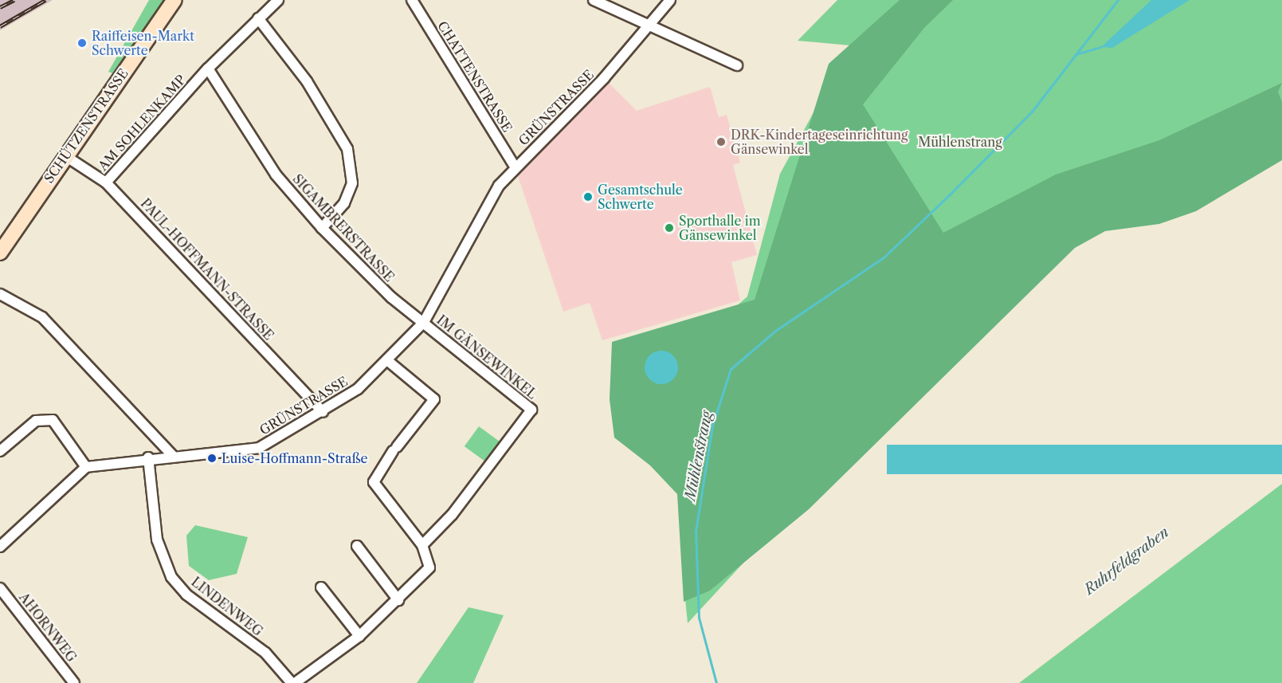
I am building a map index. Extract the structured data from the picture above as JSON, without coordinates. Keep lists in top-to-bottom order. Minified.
{"streets":{"main road":["SCHÜTZENSTRASSE"],"street":["CHATTENSTRASSE","GRÜNSTRASSE","AM SOHLENKAMP","SIGAMBRERSTRASSE","PAUL-HOFFMANN-STRASSE","IM GÄNSEWINKEL","LINDENWEG","AHORNWEG"]},"crossings":[["CHATTENSTRASSE","GRÜNSTRASSE"],["GRÜNSTRASSE","SIGAMBRERSTRASSE"],["GRÜNSTRASSE","PAUL-HOFFMANN-STRASSE"],["GRÜNSTRASSE","IM GÄNSEWINKEL"],["GRÜNSTRASSE","LINDENWEG"],["AM SOHLENKAMP","SIGAMBRERSTRASSE"],["AM SOHLENKAMP","PAUL-HOFFMANN-STRASSE"],["SCHÜTZENSTRASSE","PAUL-HOFFMANN-STRASSE"],["SIGAMBRERSTRASSE","IM GÄNSEWINKEL"]],"water":["Mühlenstrang","Ruhrfeldgraben"],"parks":["Mühlenstrang"],"places":["Raiffeisen-Markt Schwerte","DRK-Kindertageseinrichtung Gänsewinkel","Gesamtschule Schwerte","Sporthalle im Gänsewinkel","Luise-Hoffmann-Straße"]}
